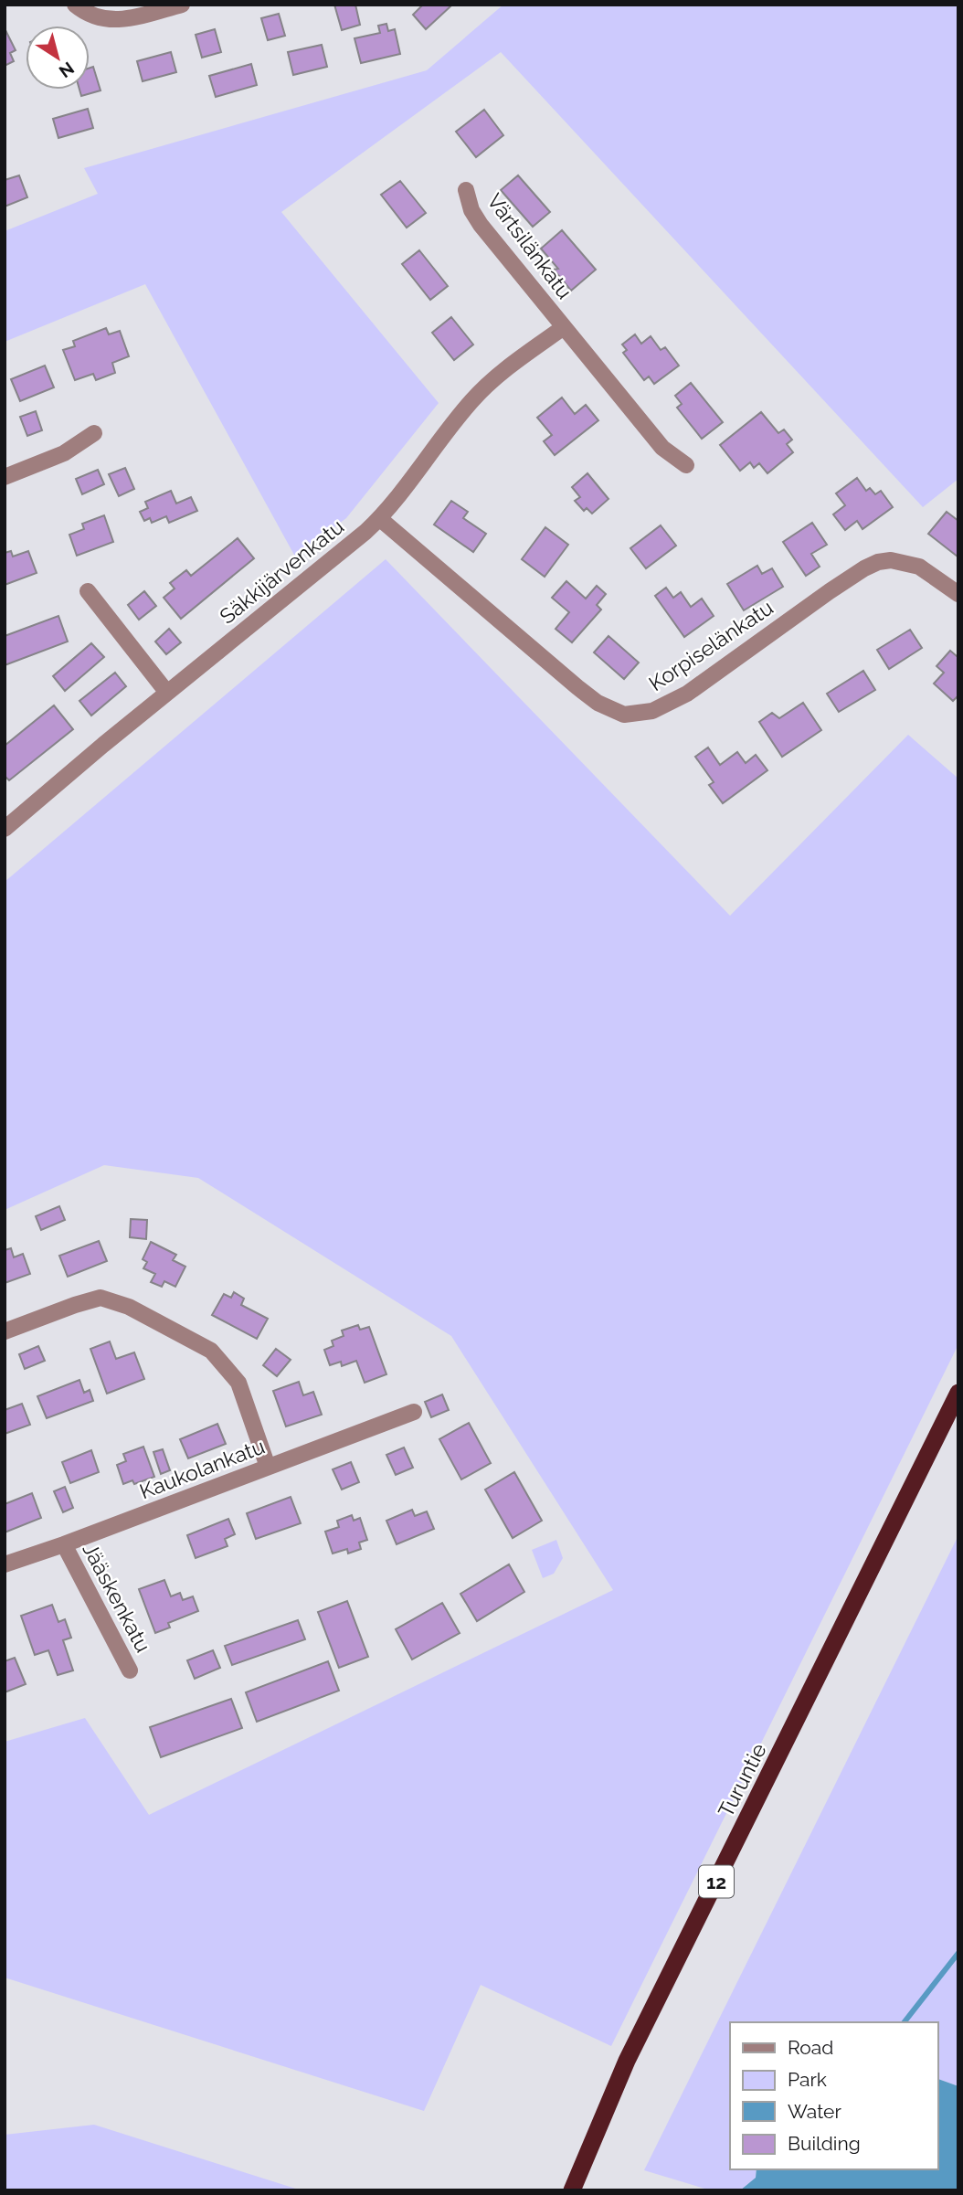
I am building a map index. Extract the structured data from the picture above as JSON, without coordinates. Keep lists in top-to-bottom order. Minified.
{"streets":{"highway":["Turuntie","12"],"street":["Värtsilänkatu","Säkkijärvenkatu","Korpiselänkatu","Kaukolankatu","Jääskenkatu"]},"crossings":[["Värtsilänkatu","Säkkijärvenkatu"],["Säkkijärvenkatu","Korpiselänkatu"],["Kaukolankatu","Jääskenkatu"]],"legend":["Road","Park","Water","Building"],"north":"bottom right"}
